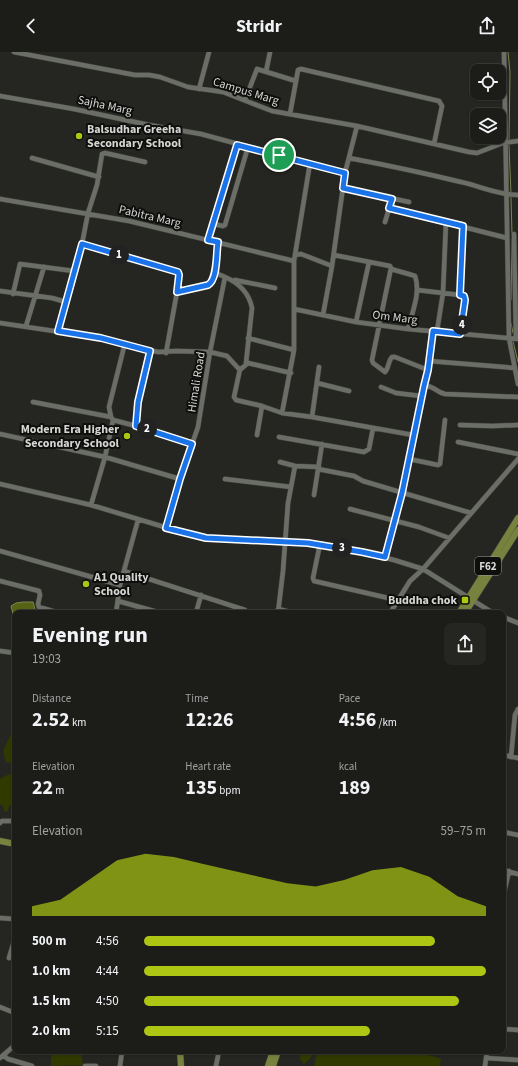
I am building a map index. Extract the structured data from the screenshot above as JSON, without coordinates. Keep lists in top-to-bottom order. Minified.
{"streets":{"main road":["F62"],"street":["Campus Marg","Sajha Marg","Pabitra Marg","Om Marg","Himali Road"]},"places":{"other":["Balsudhar Greeha Secondary School","Modern Era Higher Secondary School","A1 Quality School"],"transit":["Buddha chok"]},"page":{"header":"Stridr","pins":["1","4","2","3"],"heading":["Evening run","19:03"],"stats":[["Distance","2.52 km"],["Time","12:26"],["Pace","4:56 /km"],["Elevation","22 m"],["Heart rate","135 bpm"],["kcal","189"]],"chart":["Elevation","59–75 m"],"list":[{"name":"500 m","note":"4:56"},{"name":"1.0 km","note":"4:44"},{"name":"1.5 km","note":"4:50"},{"name":"2.0 km","note":"5:15"}]}}
